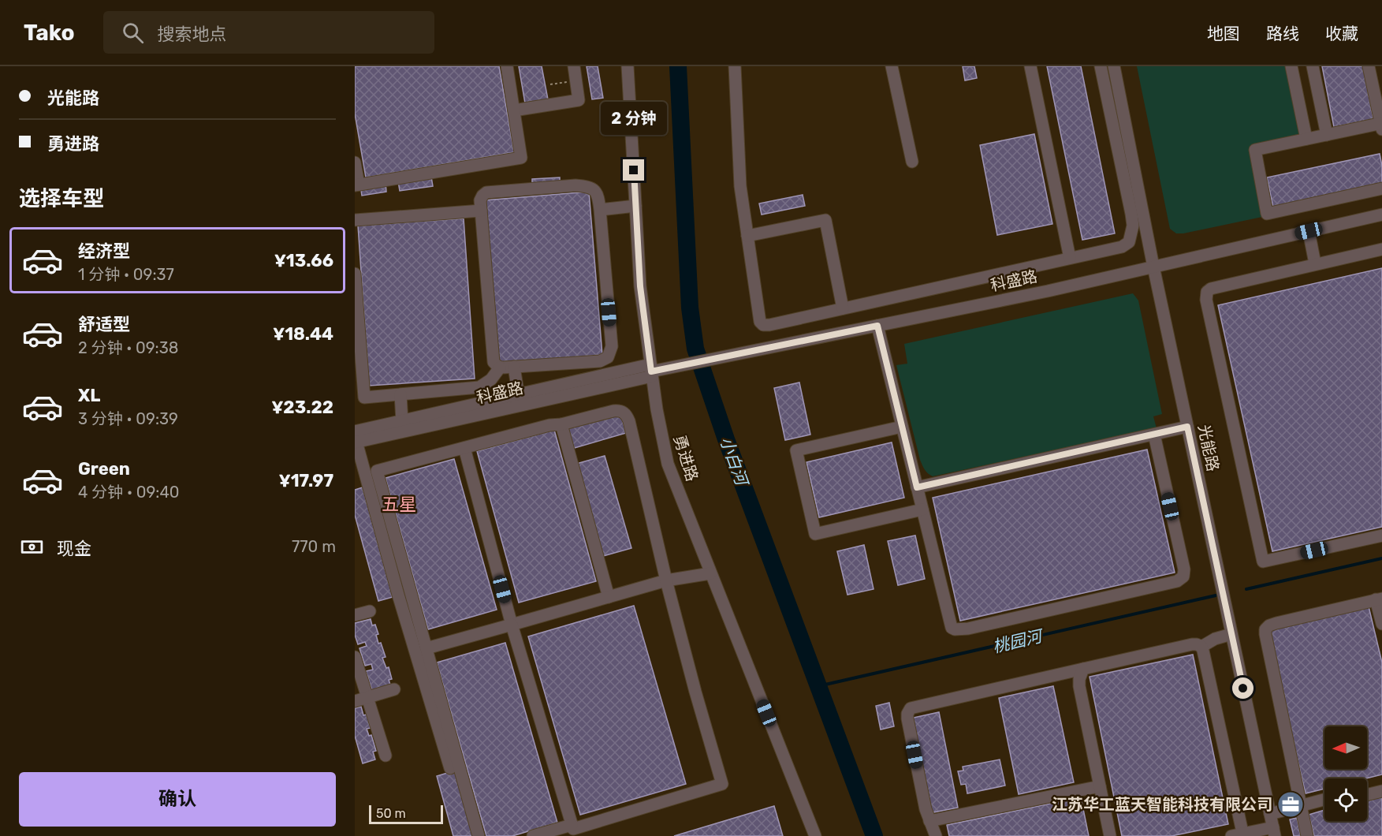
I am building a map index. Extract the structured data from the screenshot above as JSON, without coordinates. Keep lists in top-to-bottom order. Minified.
{"streets":{"street":["科盛路","光能路","勇进路"]},"crossings":[["科盛路","光能路"],["科盛路","勇进路"]],"districts":["五星"],"water":["小白河","桃园河"],"places":{"office":["江苏华工蓝天智能科技有限公司"]},"scale_bar":"50 m","north":"left","page":{"header":"Tako","search":"搜索地点","nav":["地图","路线","收藏"],"banner":["光能路","勇进路"],"bubble":"2 分钟","heading":"选择车型","list":[{"name":"经济型","note":"1 分钟 · 09:37","value":"¥13.66"},{"name":"舒适型","note":"2 分钟 · 09:38","value":"¥18.44"},{"name":"XL","note":"3 分钟 · 09:39","value":"¥23.22"},{"name":"Green","note":"4 分钟 · 09:40","value":"¥17.97"}],"pay":["现金","770 m"],"buttons":"确认","scale":"50 m"}}
